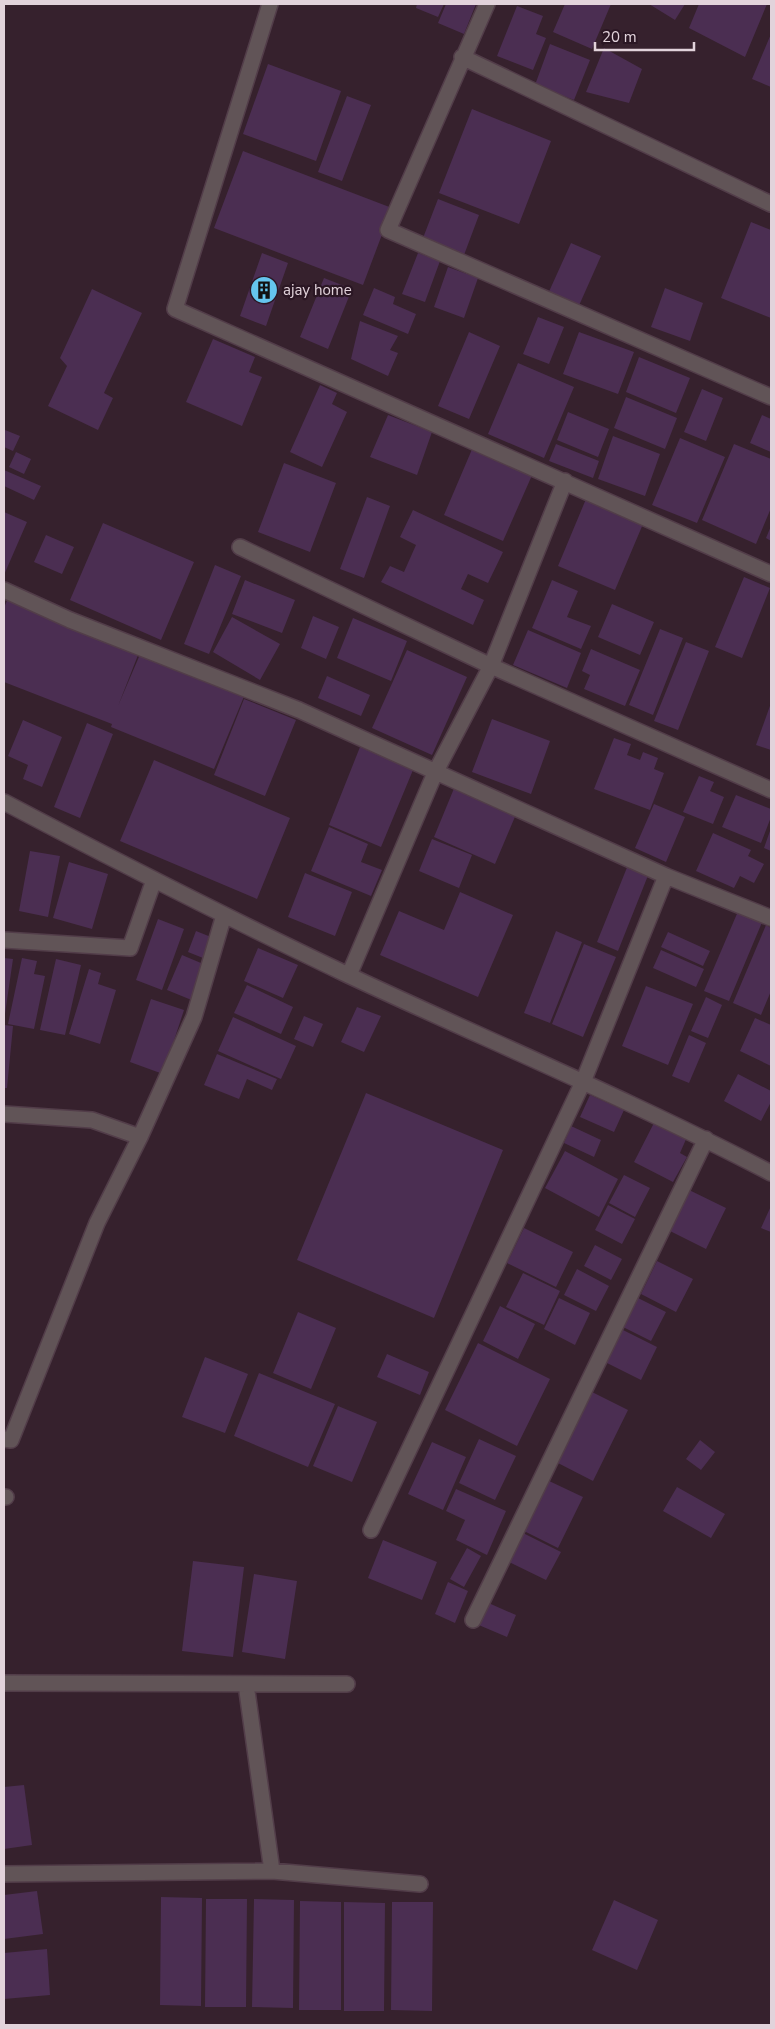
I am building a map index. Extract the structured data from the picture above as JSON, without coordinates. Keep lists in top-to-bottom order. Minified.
{"places":{"building":["ajay home"]},"scale_bar":"20 m"}
